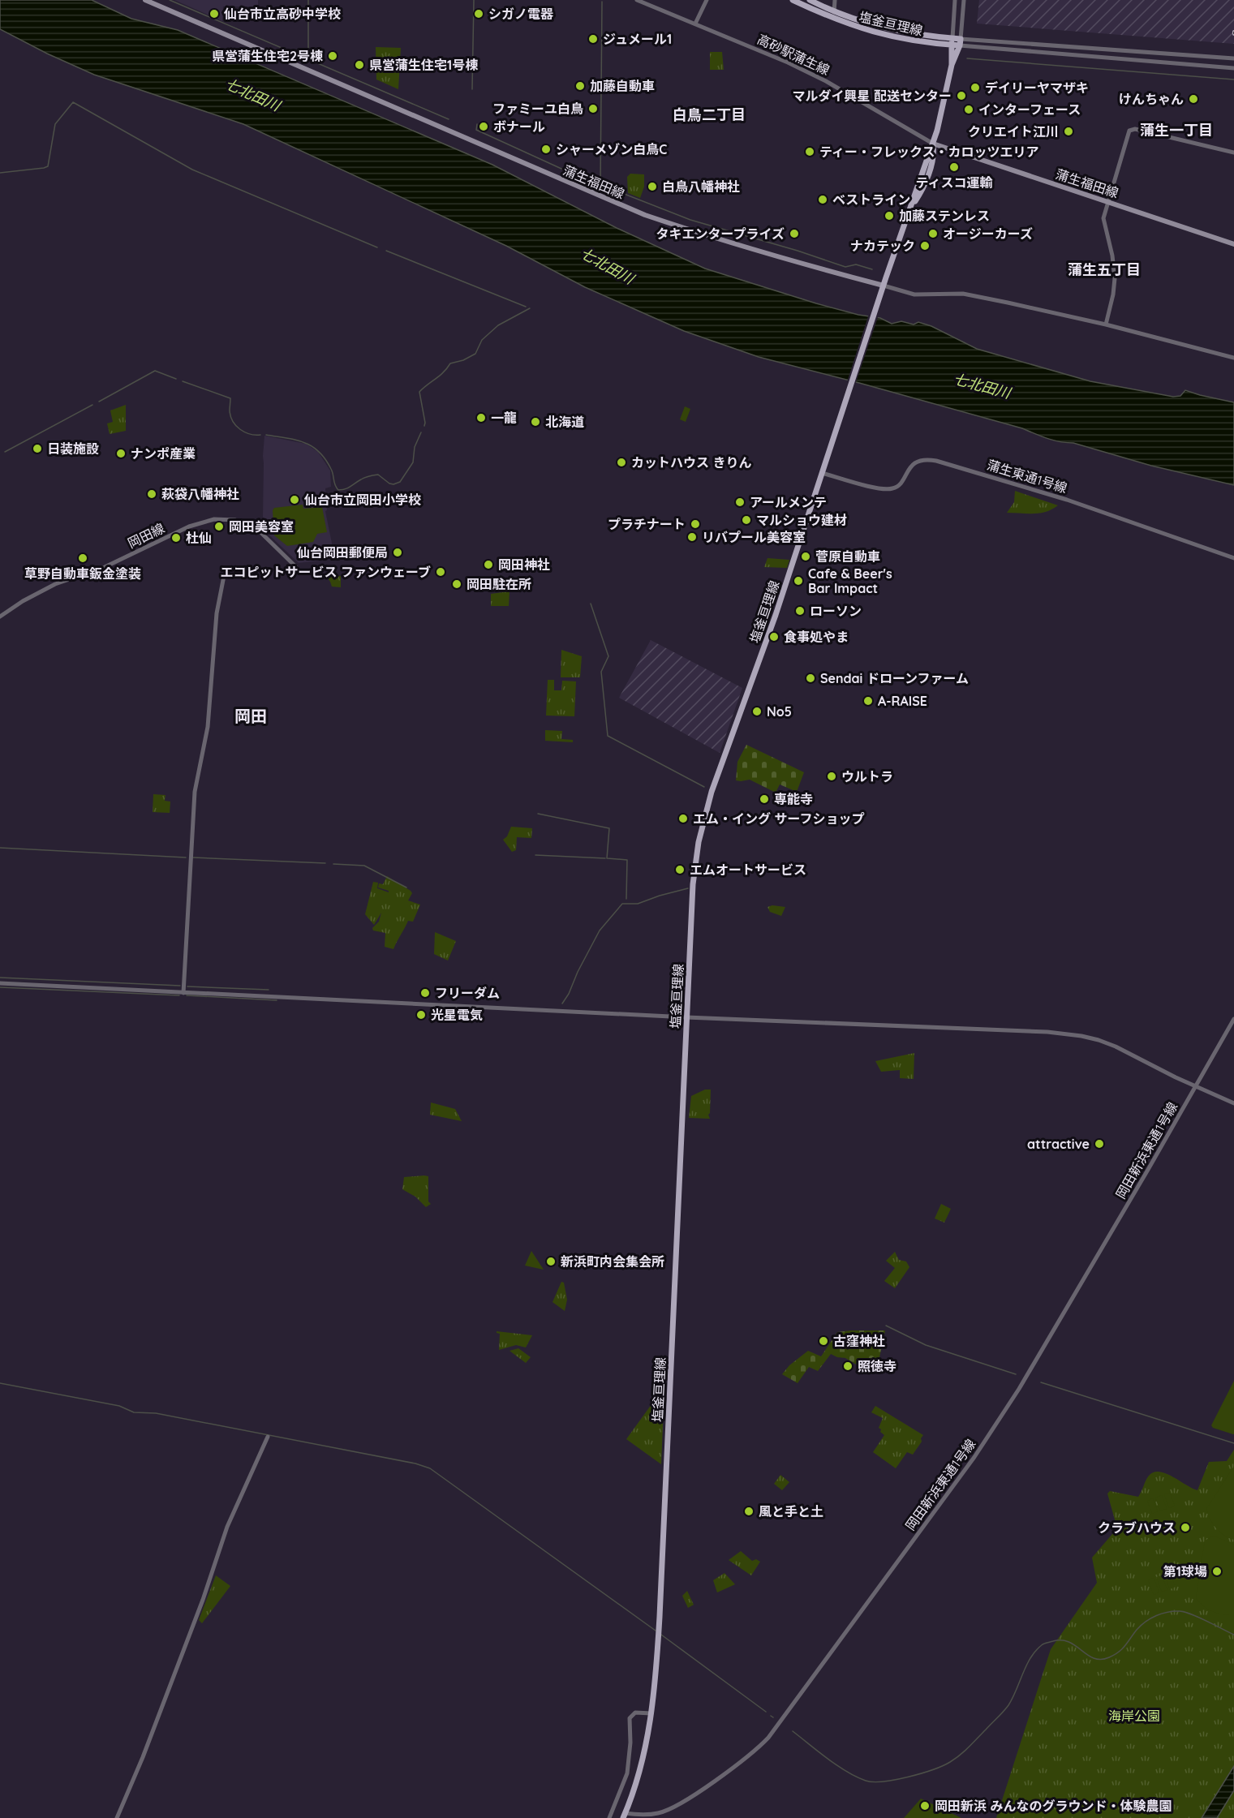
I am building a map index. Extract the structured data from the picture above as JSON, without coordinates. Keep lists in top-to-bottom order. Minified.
{"streets":{"main road":["塩釜亘理線","蒲生福田線"],"street":["高砂駅蒲生線","蒲生東通1号線","岡田線","岡田新浜東通1号線"]},"crossings":[["塩釜亘理線","高砂駅蒲生線"],["塩釜亘理線","蒲生福田線"],["塩釜亘理線","蒲生東通1号線"],["塩釜亘理線","岡田新浜東通1号線"],["高砂駅蒲生線","蒲生福田線"]],"districts":["白鳥二丁目","蒲生一丁目","蒲生五丁目","岡田"],"water":["七北田川"],"parks":["海岸公園"],"places":["仙台市立高砂中学校","シガノ電器","ジュメール1","県営蒲生住宅2号棟","県営蒲生住宅1号棟","加藤自動車","デイリーヤマザキ","マルダイ興星 配送センター","けんちゃん","ファミーユ白鳥","インターフェース","ボナール","クリエイト江川","シャーメゾン白鳥C","ティー・フレックス・カロッツエリア","ティスコ運輸","白鳥八幡神社","ベストライン","加藤ステンレス","タキエンタープライズ","オージーカーズ","ナカテック","一龍","北海道","日装施設","ナンポ産業","カットハウス きりん","萩袋八幡神社","仙台市立岡田小学校","アールメンテ","マルショウ建材","プラチナート","岡田美容室","リバプール美容室","杜仙","仙台岡田郵便局","菅原自動車","草野自動車鈑金塗装","岡田神社","エコピットサービス ファンウェーブ","Cafe & Beer's Bar Impact","岡田駐在所","ローソン","食事処やま","Sendai ドローンファーム","A-RAISE","No5","ウルトラ","専能寺","エム・イング サーフショップ","エムオートサービス","フリーダム","光星電気","attractive","新浜町内会集会所","古窪神社","照徳寺","風と手と土","クラブハウス","第1球場","岡田新浜 みんなのグラウンド・体験農園"]}
